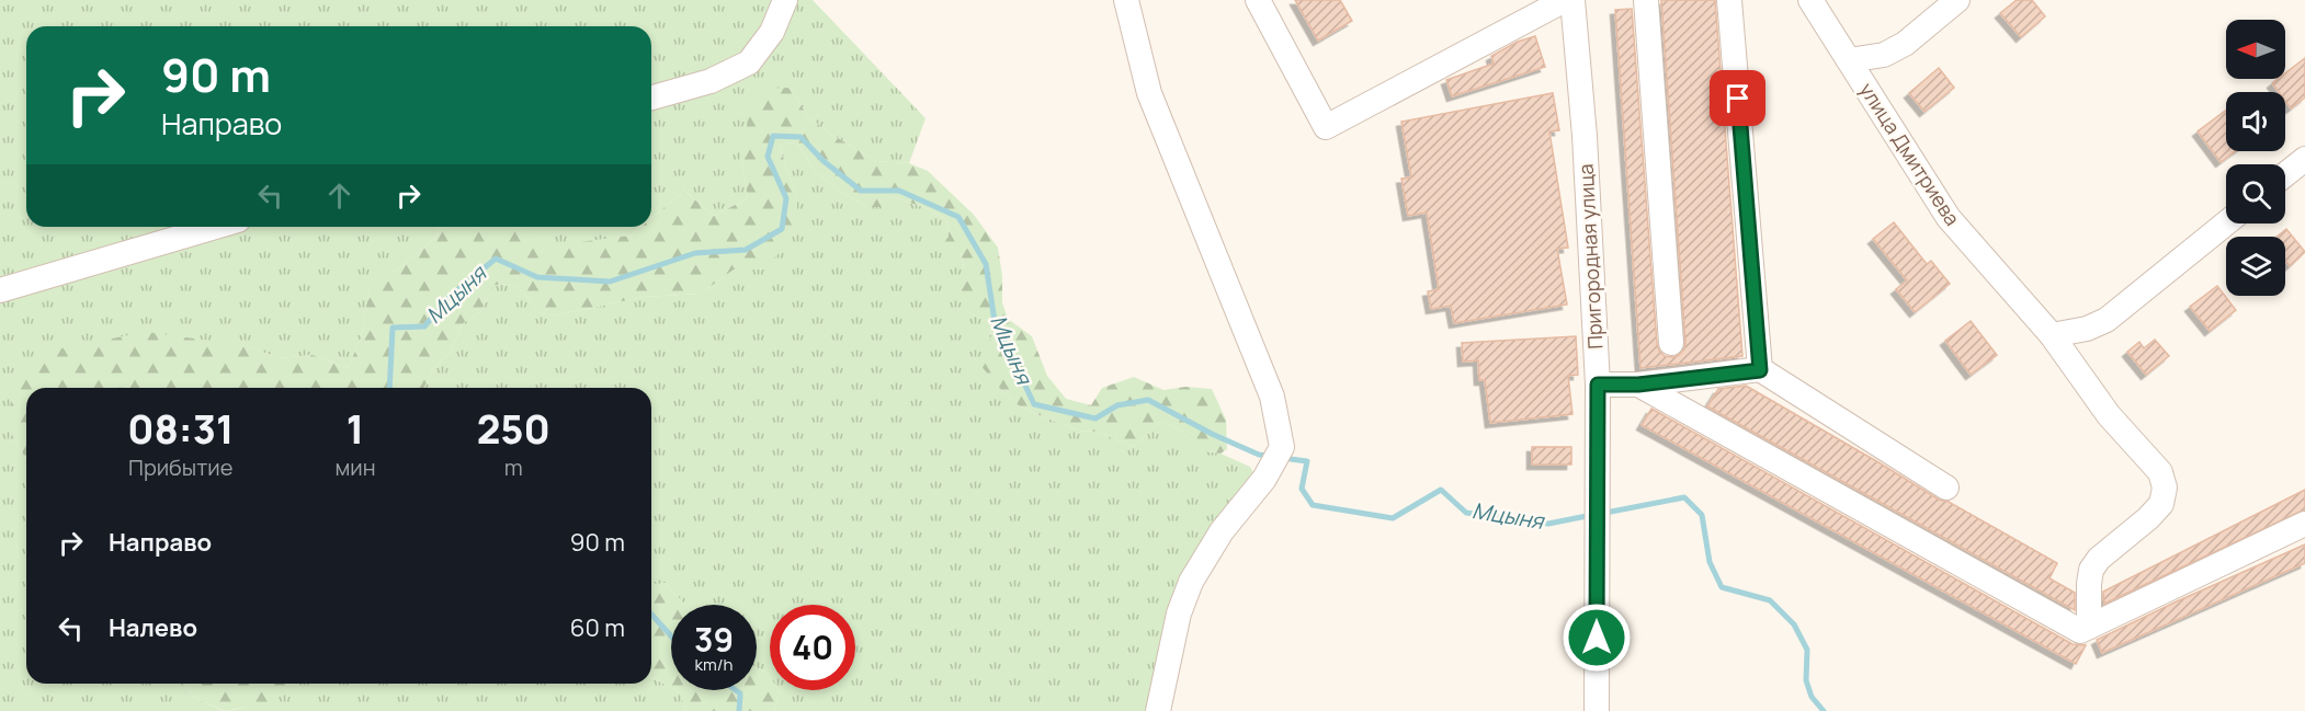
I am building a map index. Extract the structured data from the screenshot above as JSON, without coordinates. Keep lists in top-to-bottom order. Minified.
{"streets":{"street":["улица Дмитриева","Пригородная улица"]},"water":["Мцыня"],"north":"left","page":{"turn":["90 m","Направо"],"eta":["08:31","Прибытие","1","мин","250","m"],"list":[{"name":"Направо","value":"90 m"},{"name":"Налево","value":"60 m"}],"speed":"39 km/h","limit":"40"}}
